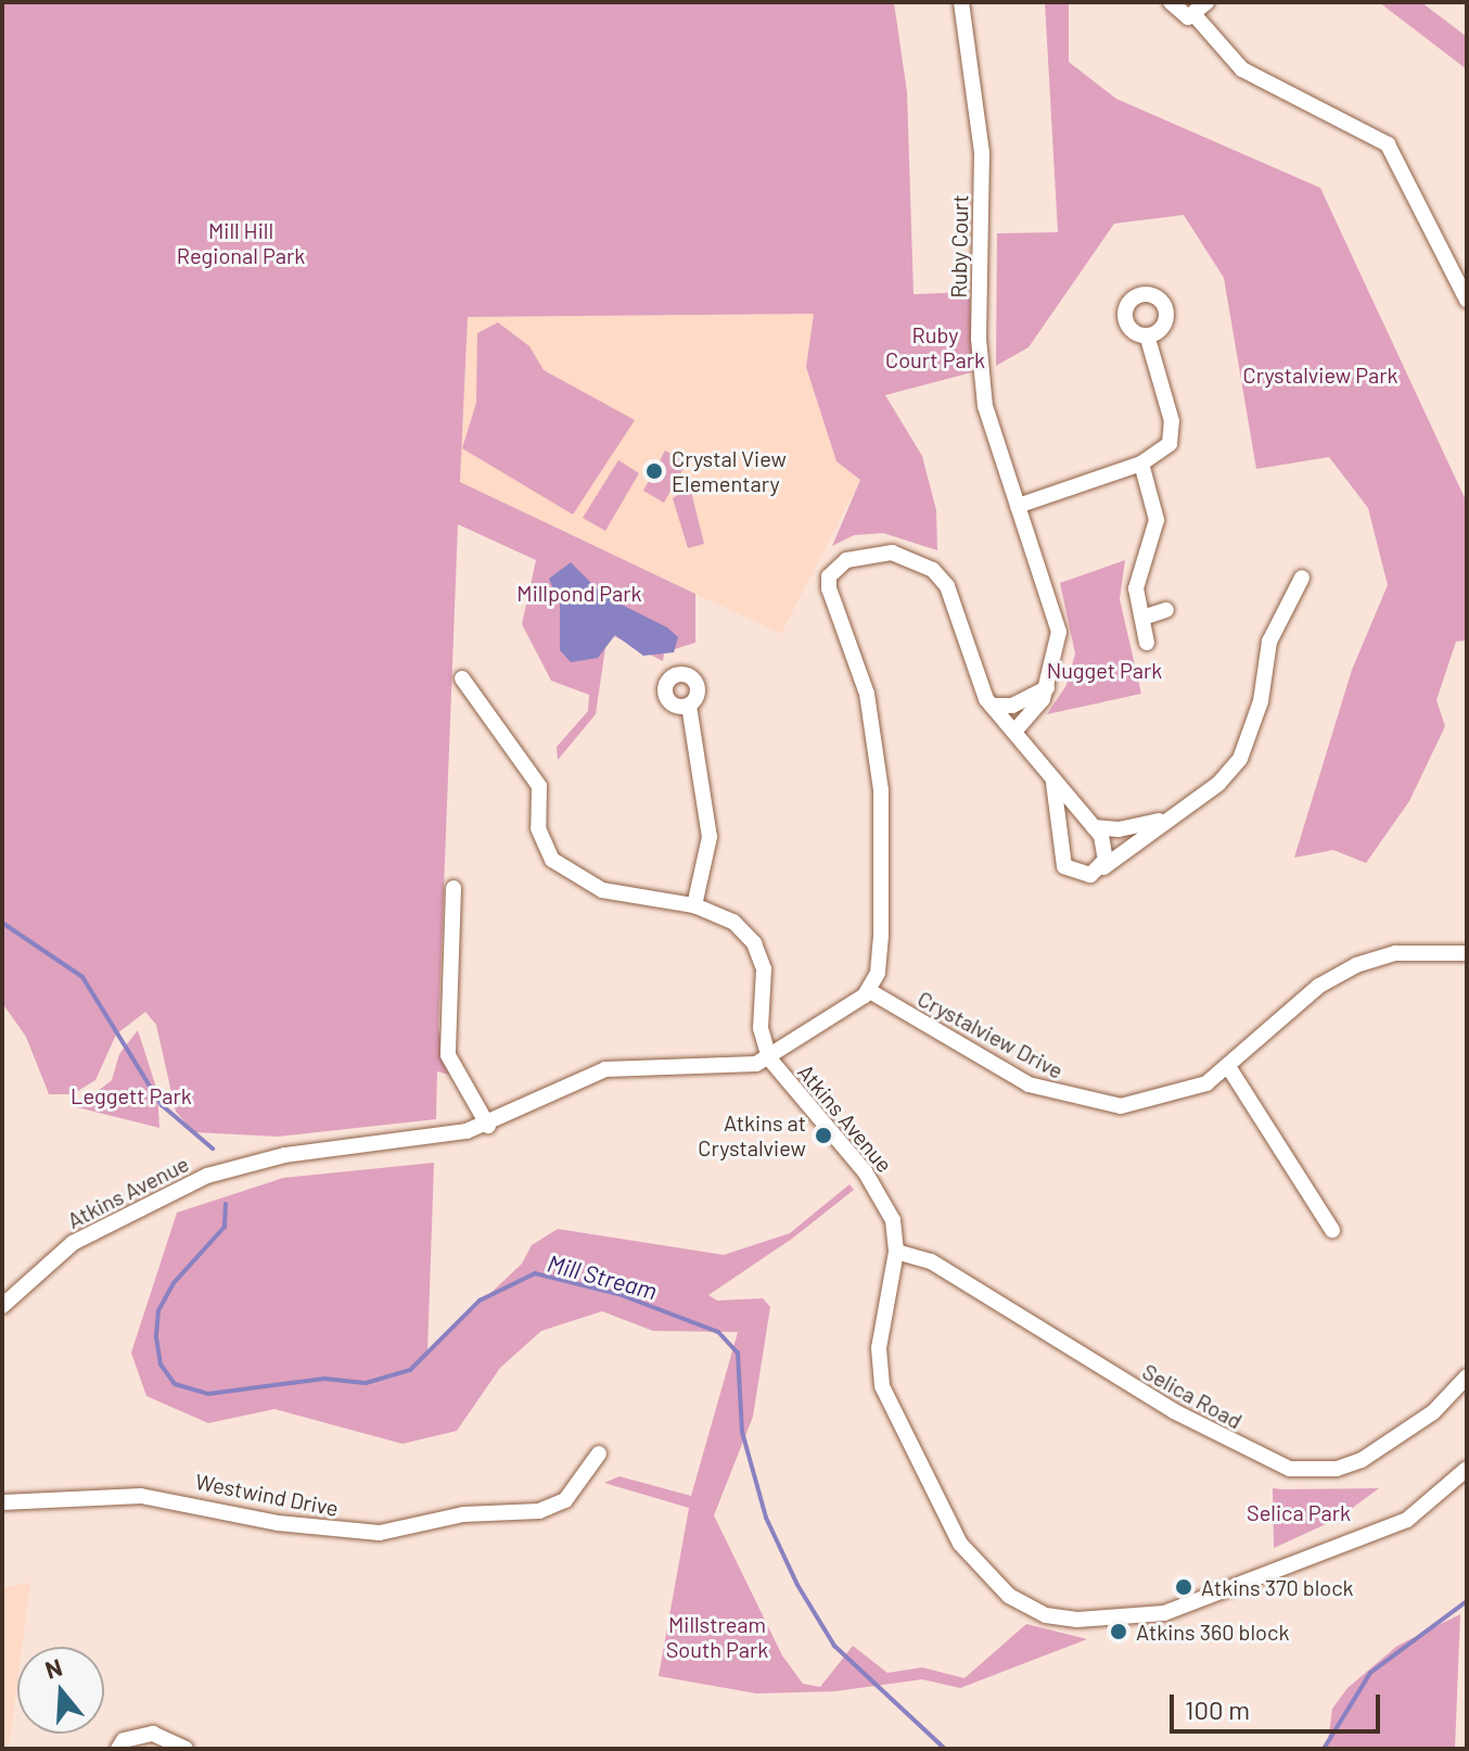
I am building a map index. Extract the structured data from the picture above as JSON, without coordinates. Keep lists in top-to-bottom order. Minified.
{"streets":{"street":["Ruby Court","Crystalview Drive","Atkins Avenue","Selica Road","Westwind Drive"]},"crossings":[["Atkins Avenue","Selica Road"]],"water":["Mill Stream"],"parks":["Mill Hill Regional Park","Ruby Court Park","Crystalview Park","Millpond Park","Nugget Park","Leggett Park","Selica Park","Millstream South Park"],"places":["Crystal View Elementary","Atkins at Crystalview","Atkins 370 block","Atkins 360 block"],"scale_bar":"100 m","north":"top"}
